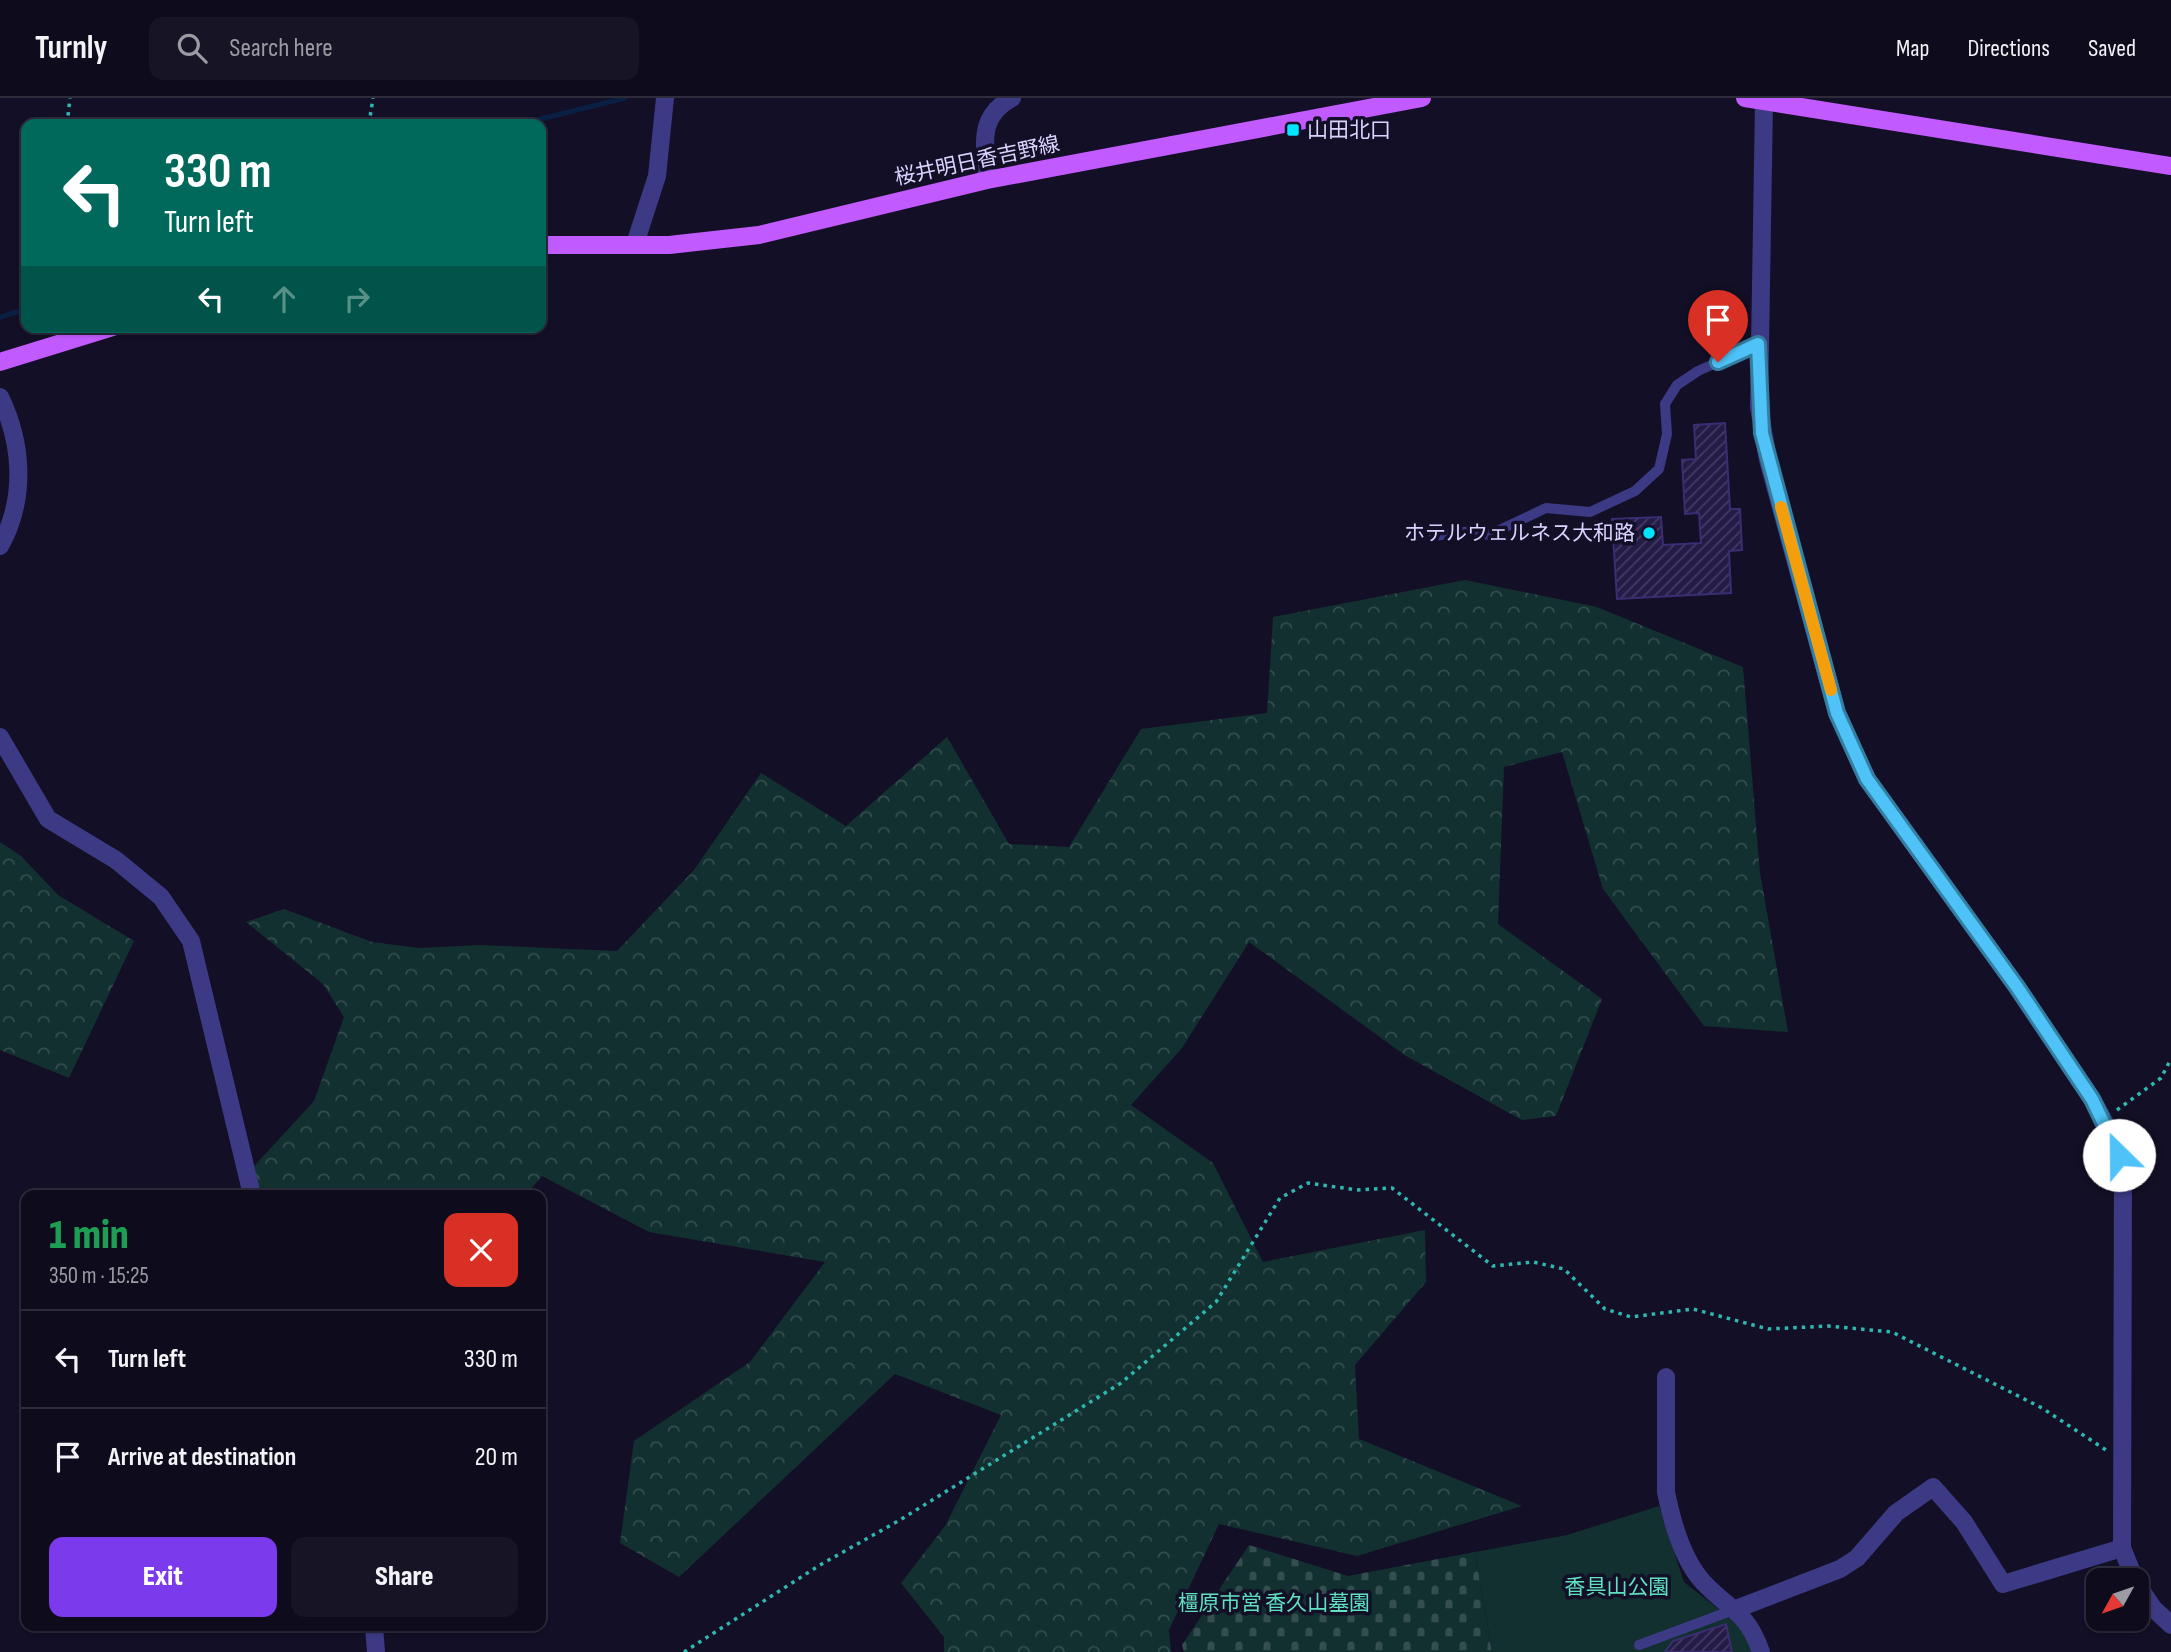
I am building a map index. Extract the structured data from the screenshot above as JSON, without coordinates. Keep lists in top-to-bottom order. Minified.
{"streets":{"main road":["桜井明日香吉野線"]},"parks":["香具山公園","橿原市営 香久山墓園"],"places":{"transit":["山田北口"],"other":["ホテルウェルネス大和路"]},"north":"bottom left","page":{"header":"Turnly","search":"Search here","nav":["Map","Directions","Saved"],"turn":["330 m","Turn left"],"heading":["1 min","350 m · 15:25"],"list":[{"name":"Turn left","value":"330 m"},{"name":"Arrive at destination","value":"20 m"}],"buttons":["Exit","Share"]}}
